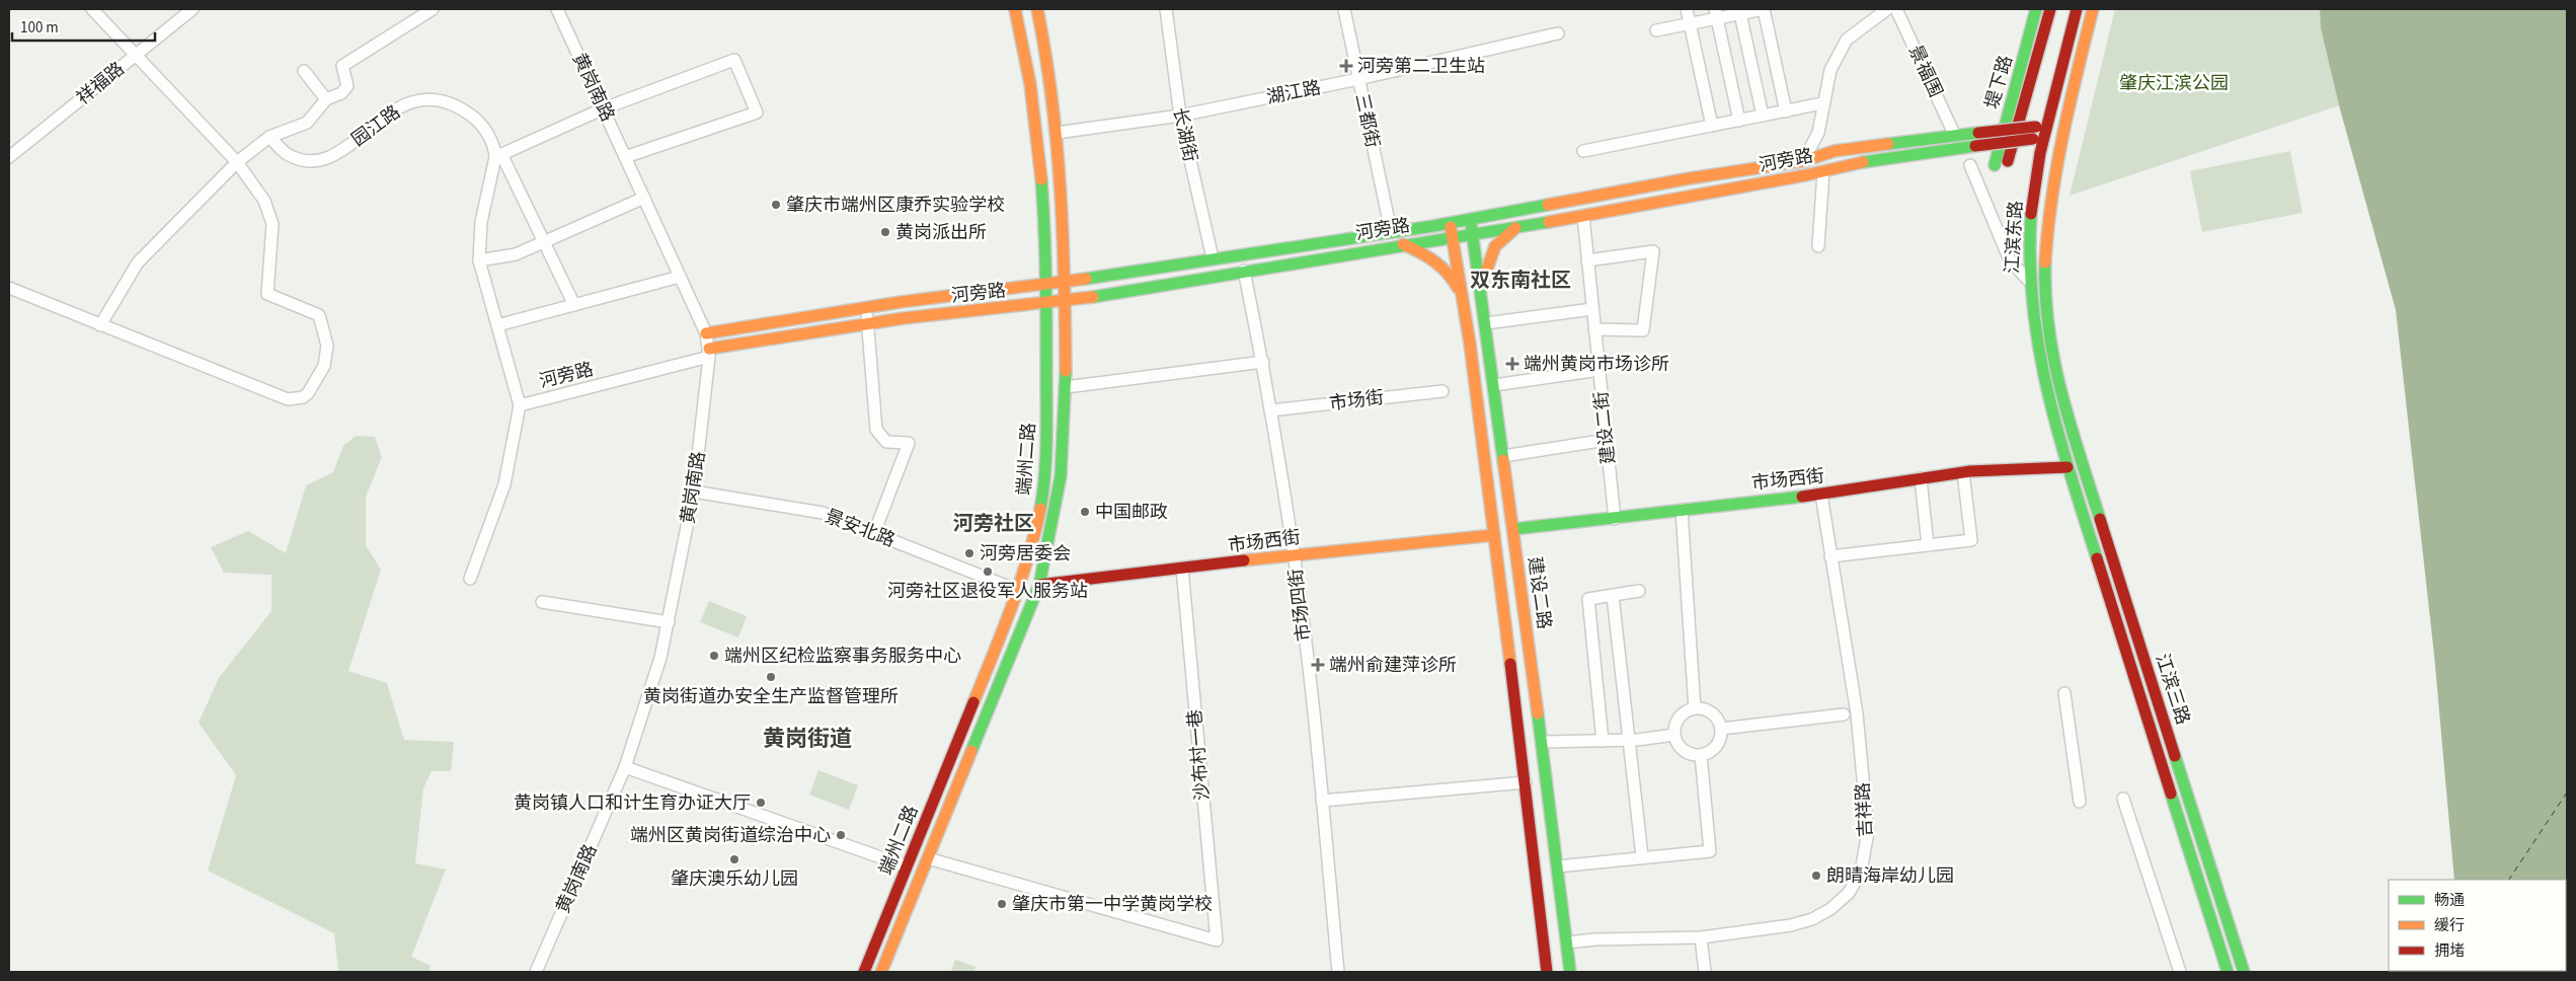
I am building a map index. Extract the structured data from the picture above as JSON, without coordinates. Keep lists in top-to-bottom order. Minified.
{"streets":{"main road":["堤下路","河旁路","江滨东路","端州二路","市场西街","建设二路","江滨三路"],"street":["景福围","祥福路","黄岗南路","湖江路","三都街","园江路","长湖街","市场街","建设二街","景安北路","市场四街","沙布村一巷","吉祥路"]},"crossings":[["景福围","河旁路"],["黄岗南路","河旁路"],["黄岗南路","景安北路"],["湖江路","三都街"],["湖江路","长湖街"],["湖江路","端州二路"],["三都街","河旁路"],["长湖街","河旁路"],["河旁路","江滨东路"],["河旁路","建设二街"],["河旁路","端州二路"],["河旁路","建设二路"],["河旁路","市场四街"],["江滨东路","市场西街"],["江滨东路","江滨三路"],["市场街","市场四街"],["建设二街","市场西街"],["端州二路","市场西街"],["端州二路","景安北路"],["端州二路","沙布村一巷"],["市场西街","建设二路"],["市场西街","市场四街"],["市场西街","江滨三路"],["市场西街","沙布村一巷"],["市场西街","吉祥路"],["建设二路","吉祥路"]],"districts":["双东南社区","河旁社区","黄岗街道"],"parks":["肇庆江滨公园"],"places":{"health":["河旁第二卫生站","端州黄岗市场诊所","端州俞建萍诊所"],"other":["肇庆市端州区康乔实验学校","黄岗派出所","中国邮政","河旁居委会","河旁社区退役军人服务站","端州区纪检监察事务服务中心","黄岗街道办安全生产监督管理所","黄岗镇人口和计生育办证大厅","端州区黄岗街道综治中心","肇庆澳乐幼儿园","朗晴海岸幼儿园","肇庆市第一中学黄岗学校"]},"legend":["畅通","缓行","拥堵"],"scale_bar":"100 m"}
